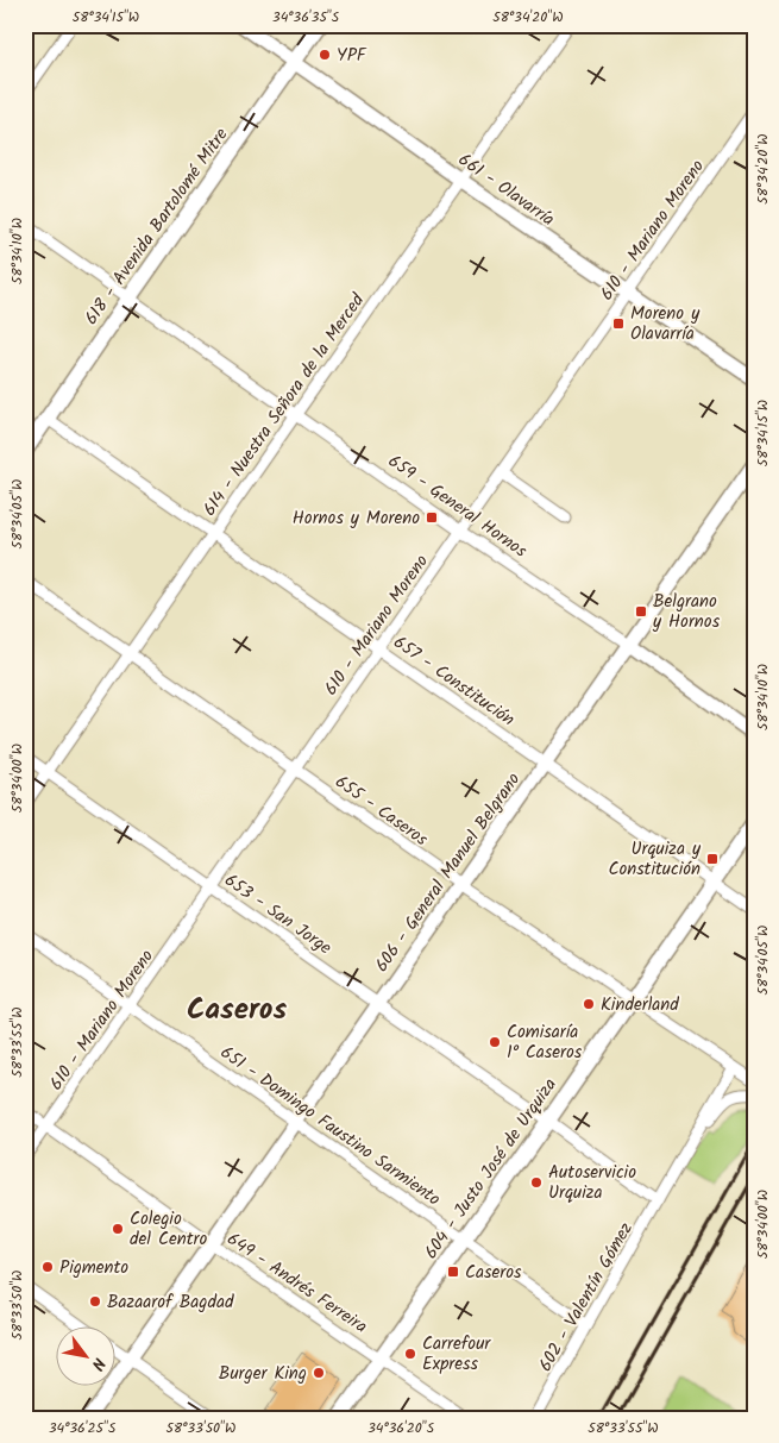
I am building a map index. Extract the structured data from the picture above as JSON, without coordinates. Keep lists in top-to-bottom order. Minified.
{"streets":{"main road":["618 - Avenida Bartolomé Mitre","604 - Justo José de Urquiza"],"street":["661 - Olavarría","610 - Mariano Moreno","614 - Nuestra Señora de la Merced","659 - General Hornos","657 - Constitución","655 - Caseros","606 - General Manuel Belgrano","653 - San Jorge","651 - Domingo Faustino Sarmiento","649 - Andrés Ferreira","602 - Valentín Gómez"]},"crossings":[["661 - Olavarría","618 - Avenida Bartolomé Mitre"],["661 - Olavarría","610 - Mariano Moreno"],["661 - Olavarría","614 - Nuestra Señora de la Merced"],["618 - Avenida Bartolomé Mitre","659 - General Hornos"],["618 - Avenida Bartolomé Mitre","657 - Constitución"],["610 - Mariano Moreno","659 - General Hornos"],["610 - Mariano Moreno","657 - Constitución"],["610 - Mariano Moreno","655 - Caseros"],["610 - Mariano Moreno","653 - San Jorge"],["610 - Mariano Moreno","651 - Domingo Faustino Sarmiento"],["610 - Mariano Moreno","649 - Andrés Ferreira"],["614 - Nuestra Señora de la Merced","659 - General Hornos"],["614 - Nuestra Señora de la Merced","657 - Constitución"],["614 - Nuestra Señora de la Merced","655 - Caseros"],["614 - Nuestra Señora de la Merced","653 - San Jorge"],["659 - General Hornos","606 - General Manuel Belgrano"],["657 - Constitución","606 - General Manuel Belgrano"],["657 - Constitución","604 - Justo José de Urquiza"],["655 - Caseros","606 - General Manuel Belgrano"],["655 - Caseros","604 - Justo José de Urquiza"],["655 - Caseros","602 - Valentín Gómez"],["606 - General Manuel Belgrano","653 - San Jorge"],["606 - General Manuel Belgrano","651 - Domingo Faustino Sarmiento"],["606 - General Manuel Belgrano","649 - Andrés Ferreira"],["653 - San Jorge","604 - Justo José de Urquiza"],["653 - San Jorge","602 - Valentín Gómez"],["651 - Domingo Faustino Sarmiento","604 - Justo José de Urquiza"],["651 - Domingo Faustino Sarmiento","602 - Valentín Gómez"],["604 - Justo José de Urquiza","649 - Andrés Ferreira"]],"districts":["Caseros"],"places":{"other":["YPF","Kinderland","Comisaría 1° Caseros","Autoservicio Urquiza","Colegio del Centro","Pigmento","Bazaarof Bagdad","Carrefour Express","Burger King"],"transit":["Moreno y Olavarría","Hornos y Moreno","Belgrano y Hornos","Urquiza y Constitución","Caseros"]},"north":"bottom right","coordinates":["58°34'15\"W","34°36'35\"S","58°34'20\"W","58°34'10\"W","58°34'05\"W","58°34'00\"W","58°33'55\"W","58°33'50\"W","34°36'25\"S","34°36'20\"S"]}
